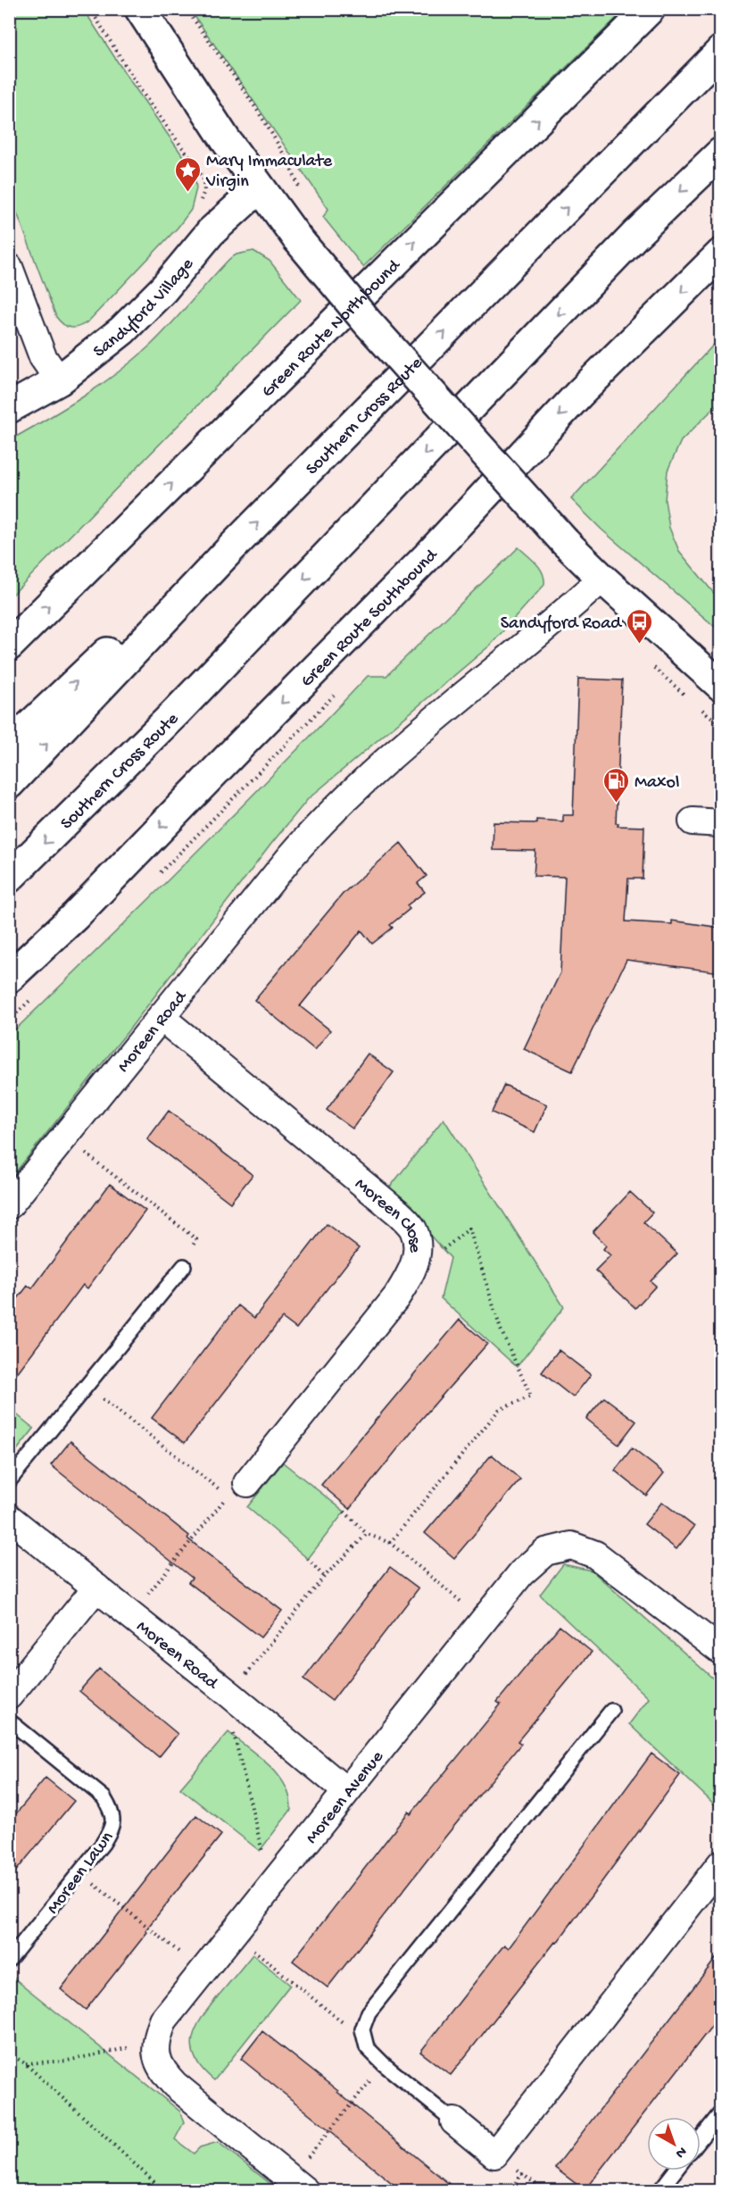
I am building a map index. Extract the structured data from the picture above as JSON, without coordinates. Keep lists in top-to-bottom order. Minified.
{"streets":{"main road":["Sandyford Village","Green Route Northbound","Southern Cross Route","Green Route Southbound"],"street":["Moreen Road","Moreen Close","Moreen Avenue"],"lane":["Moreen Lawn"]},"crossings":[["Moreen Road","Moreen Close"],["Moreen Road","Moreen Avenue"]],"one_way":["Green Route Northbound","Green Route Southbound"],"places":{"place":["Mary Immaculate Virgin"],"bus stop":["Sandyford Road"],"fuel station":["Maxol"]},"north":"bottom right"}
